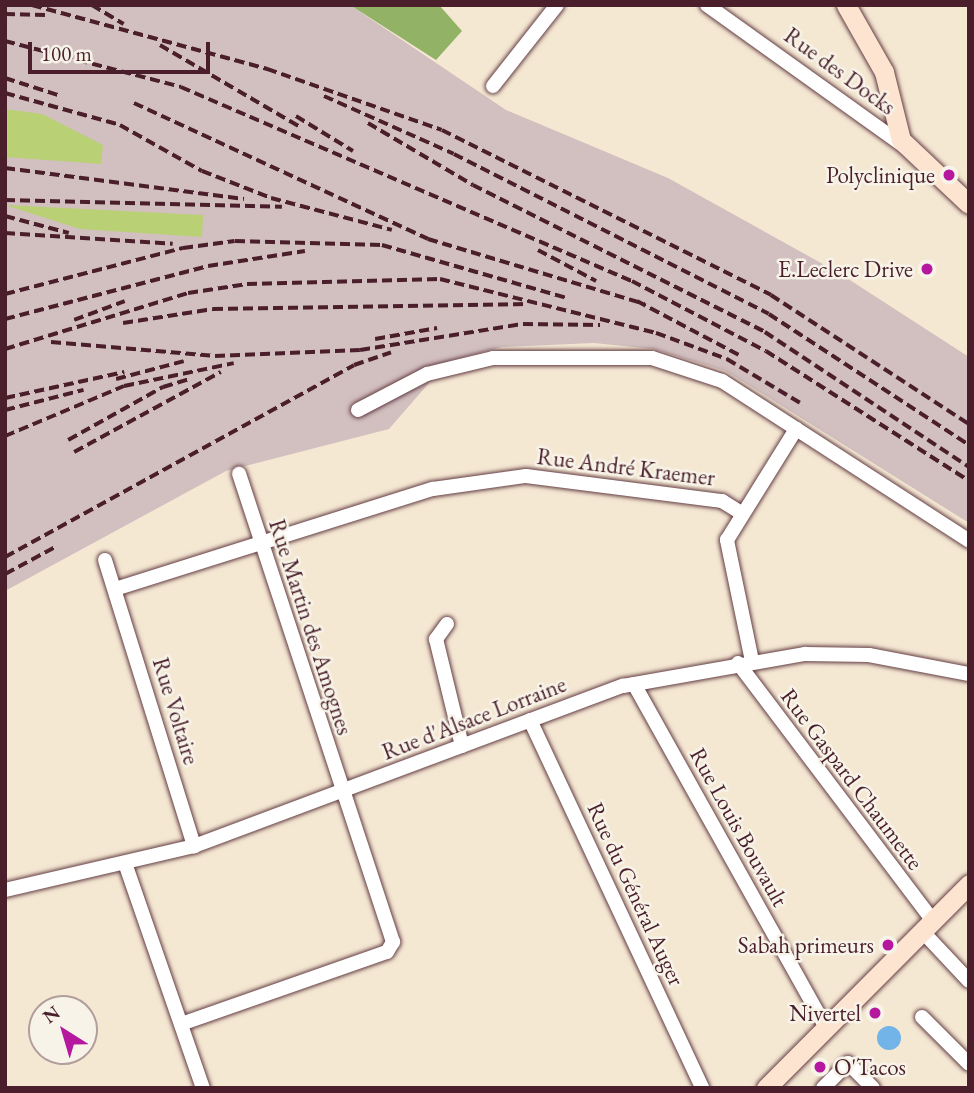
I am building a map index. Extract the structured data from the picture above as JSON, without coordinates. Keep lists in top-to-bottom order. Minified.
{"streets":{"street":["Rue des Docks","Rue André Kraemer","Rue Martin des Amognes","Rue Voltaire","Rue d'Alsace Lorraine","Rue Gaspard Chaumette","Rue Louis Bouvault","Rue du Général Auger"]},"crossings":[["Rue André Kraemer","Rue Martin des Amognes"],["Rue Martin des Amognes","Rue d'Alsace Lorraine"],["Rue Voltaire","Rue d'Alsace Lorraine"],["Rue d'Alsace Lorraine","Rue Gaspard Chaumette"],["Rue d'Alsace Lorraine","Rue Louis Bouvault"],["Rue d'Alsace Lorraine","Rue du Général Auger"]],"places":["Polyclinique","E.Leclerc Drive","Sabah primeurs","Nivertel","O'Tacos"],"scale_bar":"100 m","north":"top left"}
